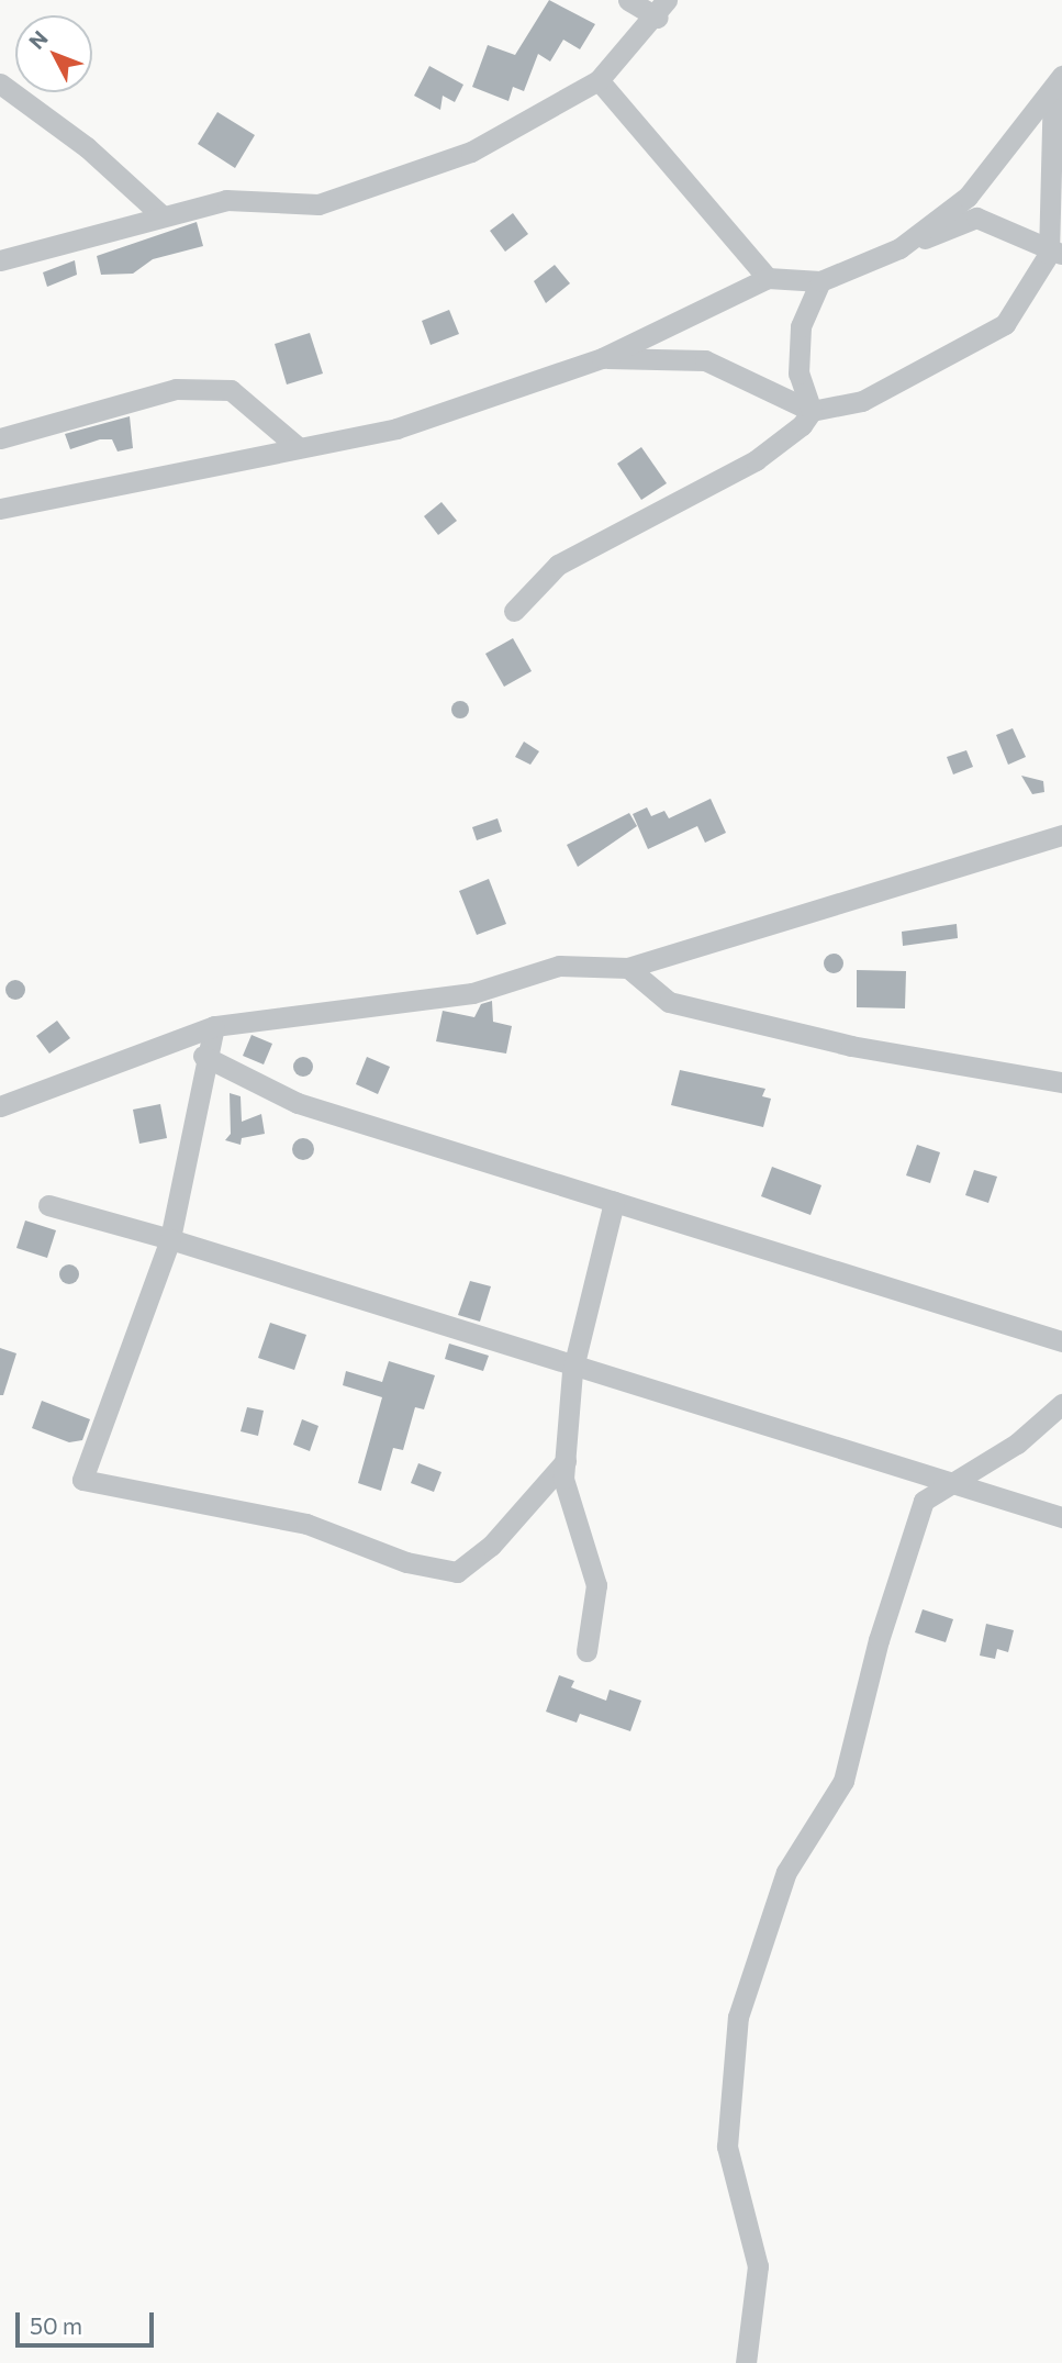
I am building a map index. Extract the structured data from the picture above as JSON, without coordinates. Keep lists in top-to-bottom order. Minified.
{"scale_bar":"50 m","north":"top left"}
